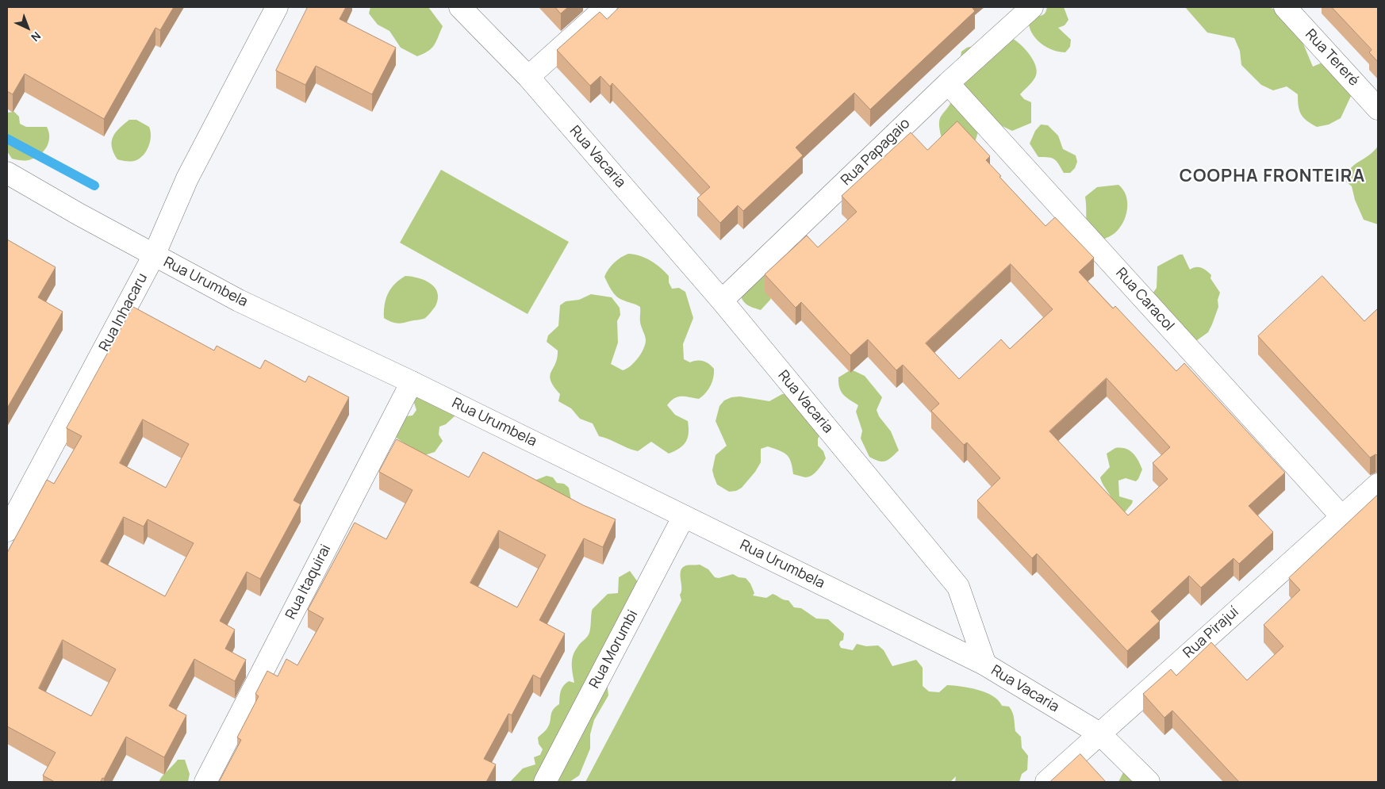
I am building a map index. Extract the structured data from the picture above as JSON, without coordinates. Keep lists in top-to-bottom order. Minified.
{"streets":{"street":["Rua Tereré","Rua Papagaio","Rua Vacaria","Rua Urumbela","Rua Caracol","Rua Inhacaru","Rua Itaquirai","Rua Pirajuí","Rua Morumbi"]},"crossings":[["Rua Papagaio","Rua Vacaria"],["Rua Papagaio","Rua Caracol"],["Rua Vacaria","Rua Urumbela"],["Rua Vacaria","Rua Pirajuí"],["Rua Urumbela","Rua Inhacaru"],["Rua Urumbela","Rua Itaquirai"],["Rua Urumbela","Rua Morumbi"],["Rua Caracol","Rua Pirajuí"]],"districts":["COOPHA FRONTEIRA"],"north":"bottom right"}
